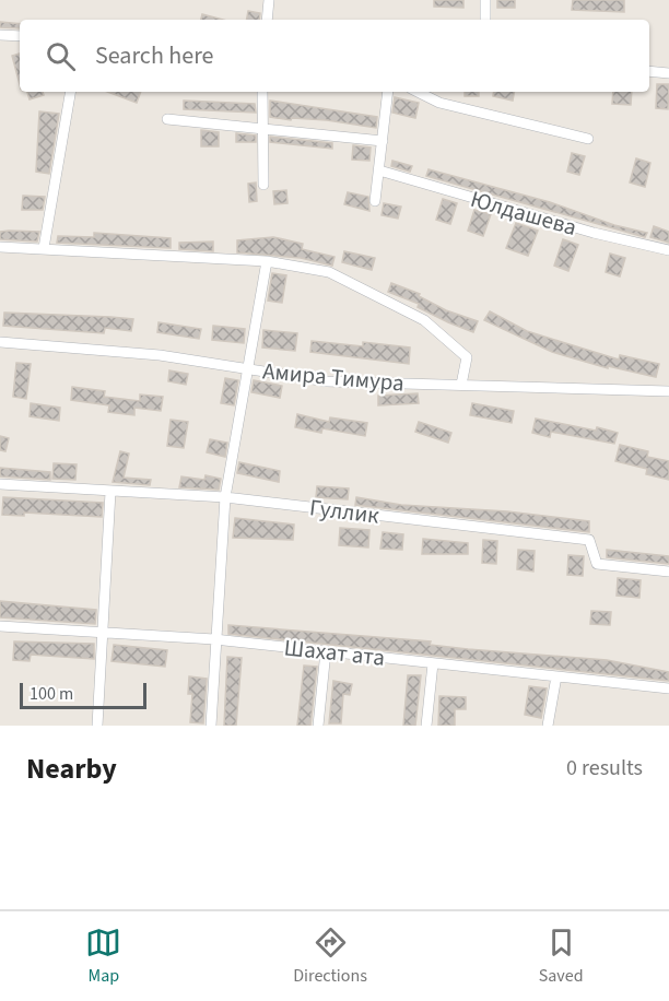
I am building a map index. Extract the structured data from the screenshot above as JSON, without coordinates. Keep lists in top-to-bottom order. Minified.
{"streets":{"street":["Юлдашева","Амира Тимура","Гуллик","Шахат ата"]},"scale_bar":"100 m","page":{"search":"Search here","scale":"100 m","heading":["Nearby","0 results"],"nav":["Map","Directions","Saved"]}}
